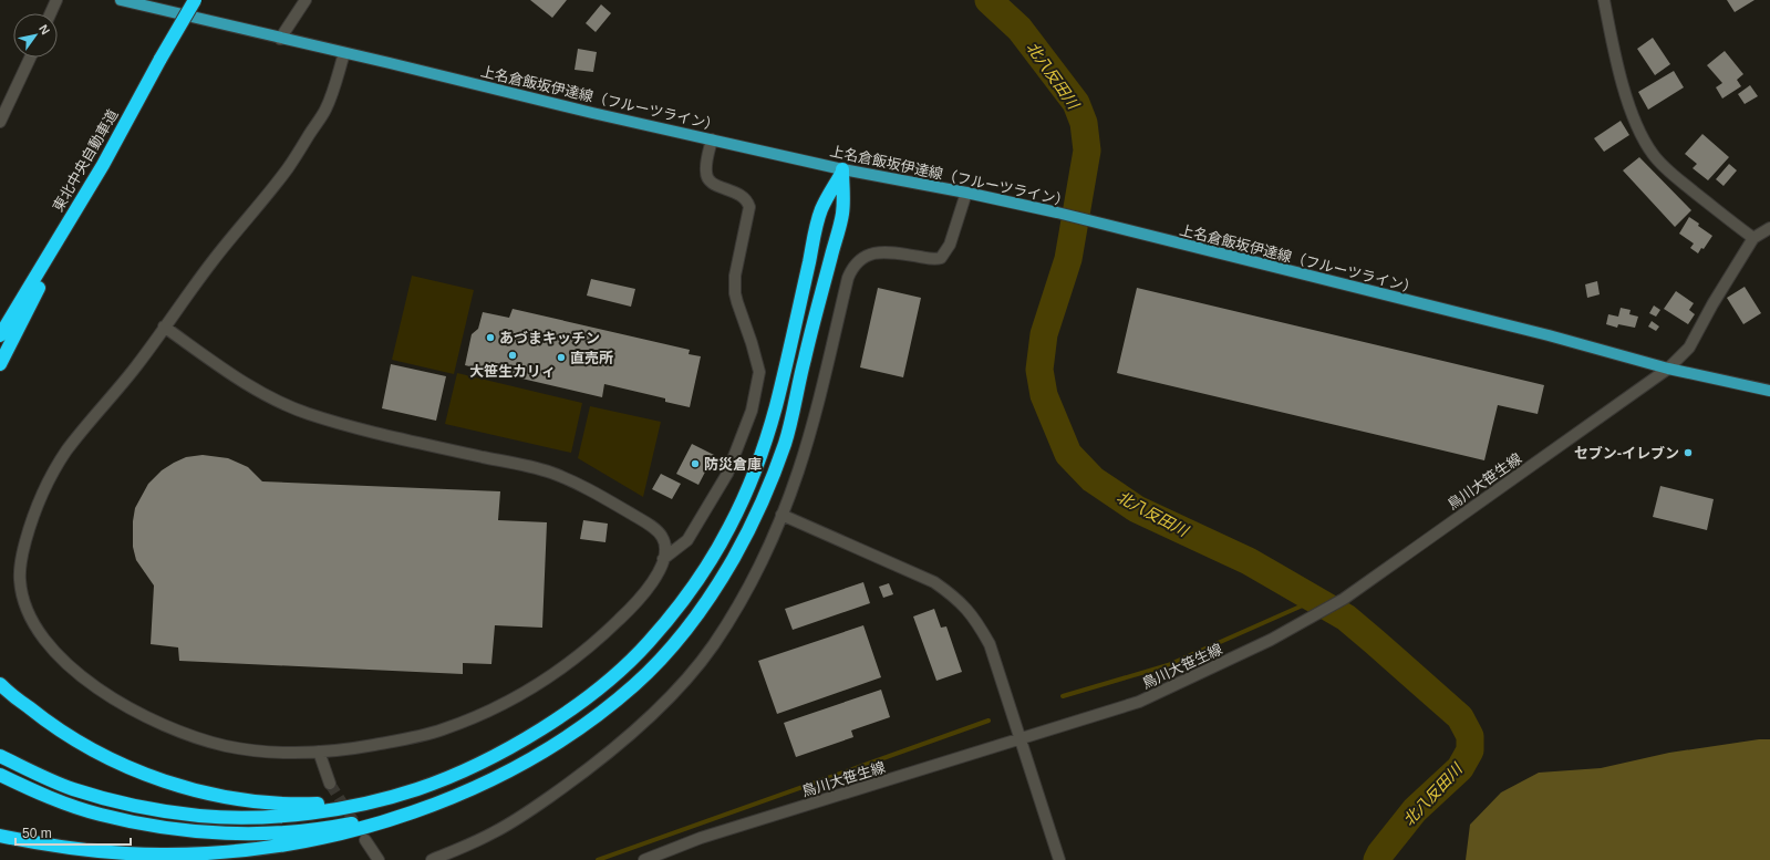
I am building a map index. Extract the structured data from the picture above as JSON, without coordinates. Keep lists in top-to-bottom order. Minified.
{"streets":{"highway":["東北中央自動車道"],"main road":["上名倉飯坂伊達線（フルーツライン）"],"street":["鳥川大笹生線"]},"crossings":[["上名倉飯坂伊達線（フルーツライン）","鳥川大笹生線"]],"water":["北八反田川"],"places":["あづまキッチン","大笹生カリィ","直売所","セブン-イレブン","防災倉庫"],"scale_bar":"50 m","north":"top right"}
